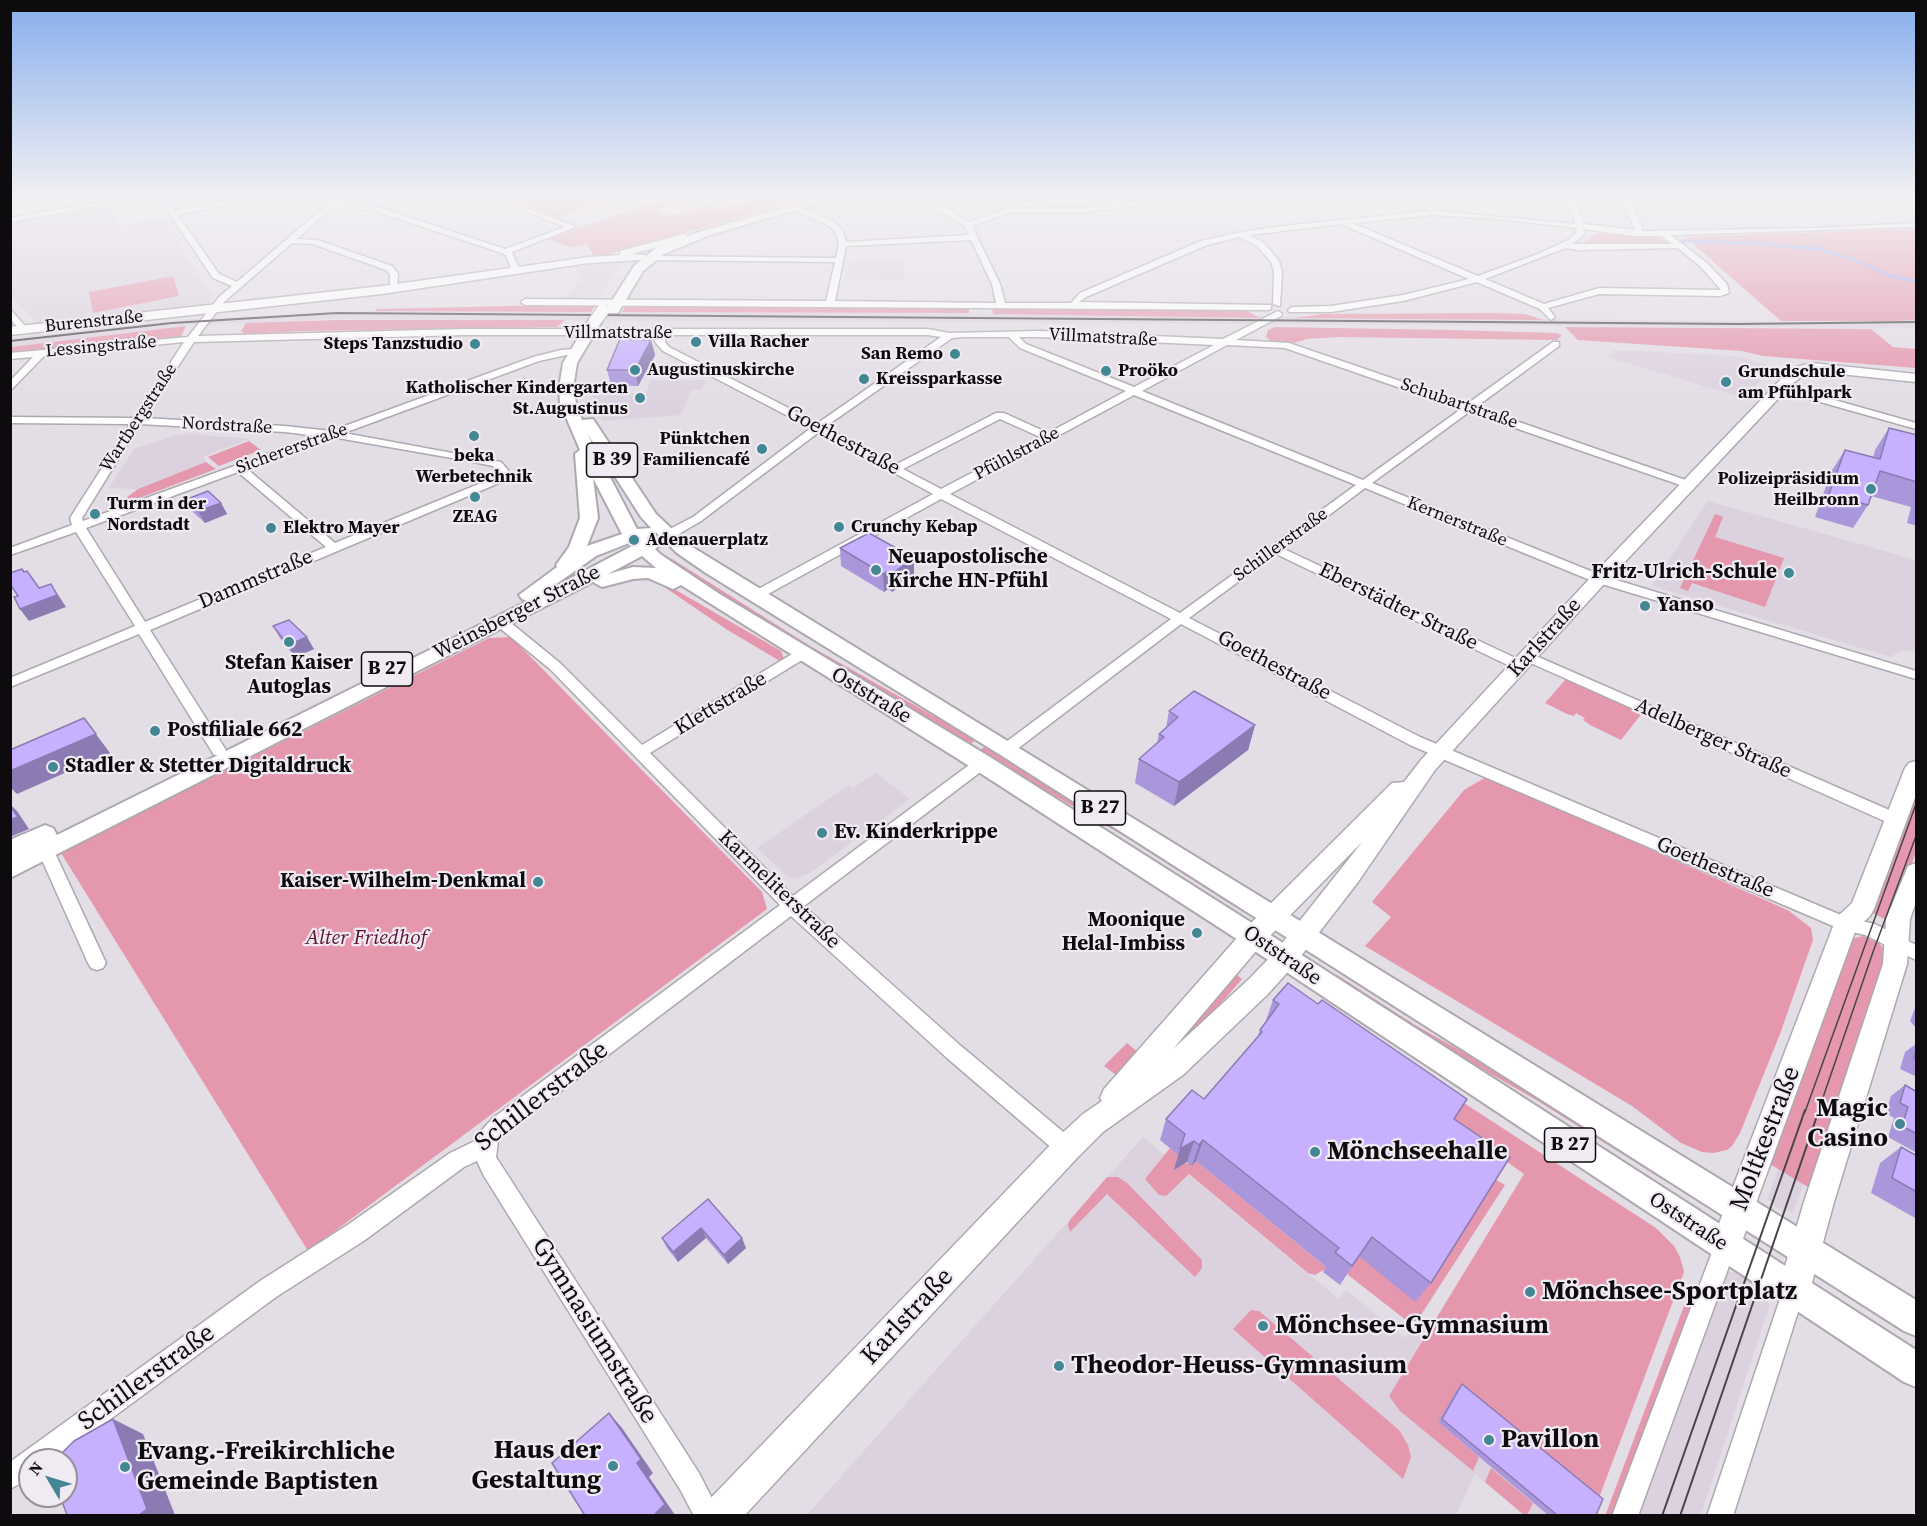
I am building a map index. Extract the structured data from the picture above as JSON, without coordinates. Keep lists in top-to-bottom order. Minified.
{"streets":{"main road":["B 39","Weinsberger Straße","B 27","Oststraße"],"street":["Burenstraße","Villmatstraße","Lessingstraße","Schubartstraße","Wartbergstraße","Nordstraße","Goethestraße","Sichererstraße","Pfühlstraße","Kernerstraße","Schillerstraße","Dammstraße","Eberstädter Straße","Karlstraße","Klettstraße","Adelberger Straße","Karmeliterstraße","Moltkestraße","Gymnasiumstraße"]},"crossings":[["Burenstraße","Wartbergstraße"],["Villmatstraße","Lessingstraße"],["Villmatstraße","Schubartstraße"],["Villmatstraße","Wartbergstraße"],["Villmatstraße","Goethestraße"],["Villmatstraße","Pfühlstraße"],["Villmatstraße","B 39"],["Villmatstraße","Kernerstraße"],["Villmatstraße","Weinsberger Straße"],["Lessingstraße","Wartbergstraße"],["Schubartstraße","Pfühlstraße"],["Schubartstraße","Schillerstraße"],["Schubartstraße","Karlstraße"],["Wartbergstraße","Nordstraße"],["Wartbergstraße","Sichererstraße"],["Nordstraße","Sichererstraße"],["Nordstraße","Dammstraße"],["Goethestraße","Pfühlstraße"],["Goethestraße","Schillerstraße"],["Goethestraße","Weinsberger Straße"],["Goethestraße","Karlstraße"],["Goethestraße","Moltkestraße"],["Sichererstraße","B 39"],["Pfühlstraße","Kernerstraße"],["Pfühlstraße","Oststraße"],["B 39","Weinsberger Straße"],["B 39","Oststraße"],["Kernerstraße","Schillerstraße"],["Kernerstraße","Karlstraße"],["Schillerstraße","Eberstädter Straße"],["Schillerstraße","Oststraße"],["Schillerstraße","Karmeliterstraße"],["Schillerstraße","Gymnasiumstraße"],["Eberstädter Straße","Karlstraße"],["Eberstädter Straße","Adelberger Straße"],["Weinsberger Straße","B 27"],["Weinsberger Straße","Oststraße"],["Weinsberger Straße","Karmeliterstraße"],["Karlstraße","Oststraße"],["Karlstraße","Adelberger Straße"],["Karlstraße","Karmeliterstraße"],["B 27","Oststraße"],["B 27","Karmeliterstraße"],["Oststraße","Klettstraße"],["Oststraße","Moltkestraße"],["Klettstraße","Karmeliterstraße"],["Adelberger Straße","Moltkestraße"]],"parks":["Alter Friedhof"],"places":["Villa Racher","Steps Tanzstudio","San Remo","Augustinuskirche","Proöko","Kreissparkasse","Grundschule am Pfühlpark","Katholischer Kindergarten St.Augustinus","beka Werbetechnik","Pünktchen Familiencafé","Polizeipräsidium Heilbronn","ZEAG","Turm in der Nordstadt","Crunchy Kebap","Elektro Mayer","Adenauerplatz","Neuapostolische Kirche HN-Pfühl","Fritz-Ulrich-Schule","Yanso","Stefan Kaiser Autoglas","Postfiliale 662","Stadler & Stetter Digitaldruck","Ev. Kinderkrippe","Kaiser-Wilhelm-Denkmal","Moonique Helal-Imbiss","Magic Casino","Mönchseehalle","Mönchsee-Sportplatz","Mönchsee-Gymnasium","Theodor-Heuss-Gymnasium","Pavillon","Haus der Gestaltung","Evang.-Freikirchliche Gemeinde Baptisten"],"north":"top left"}
